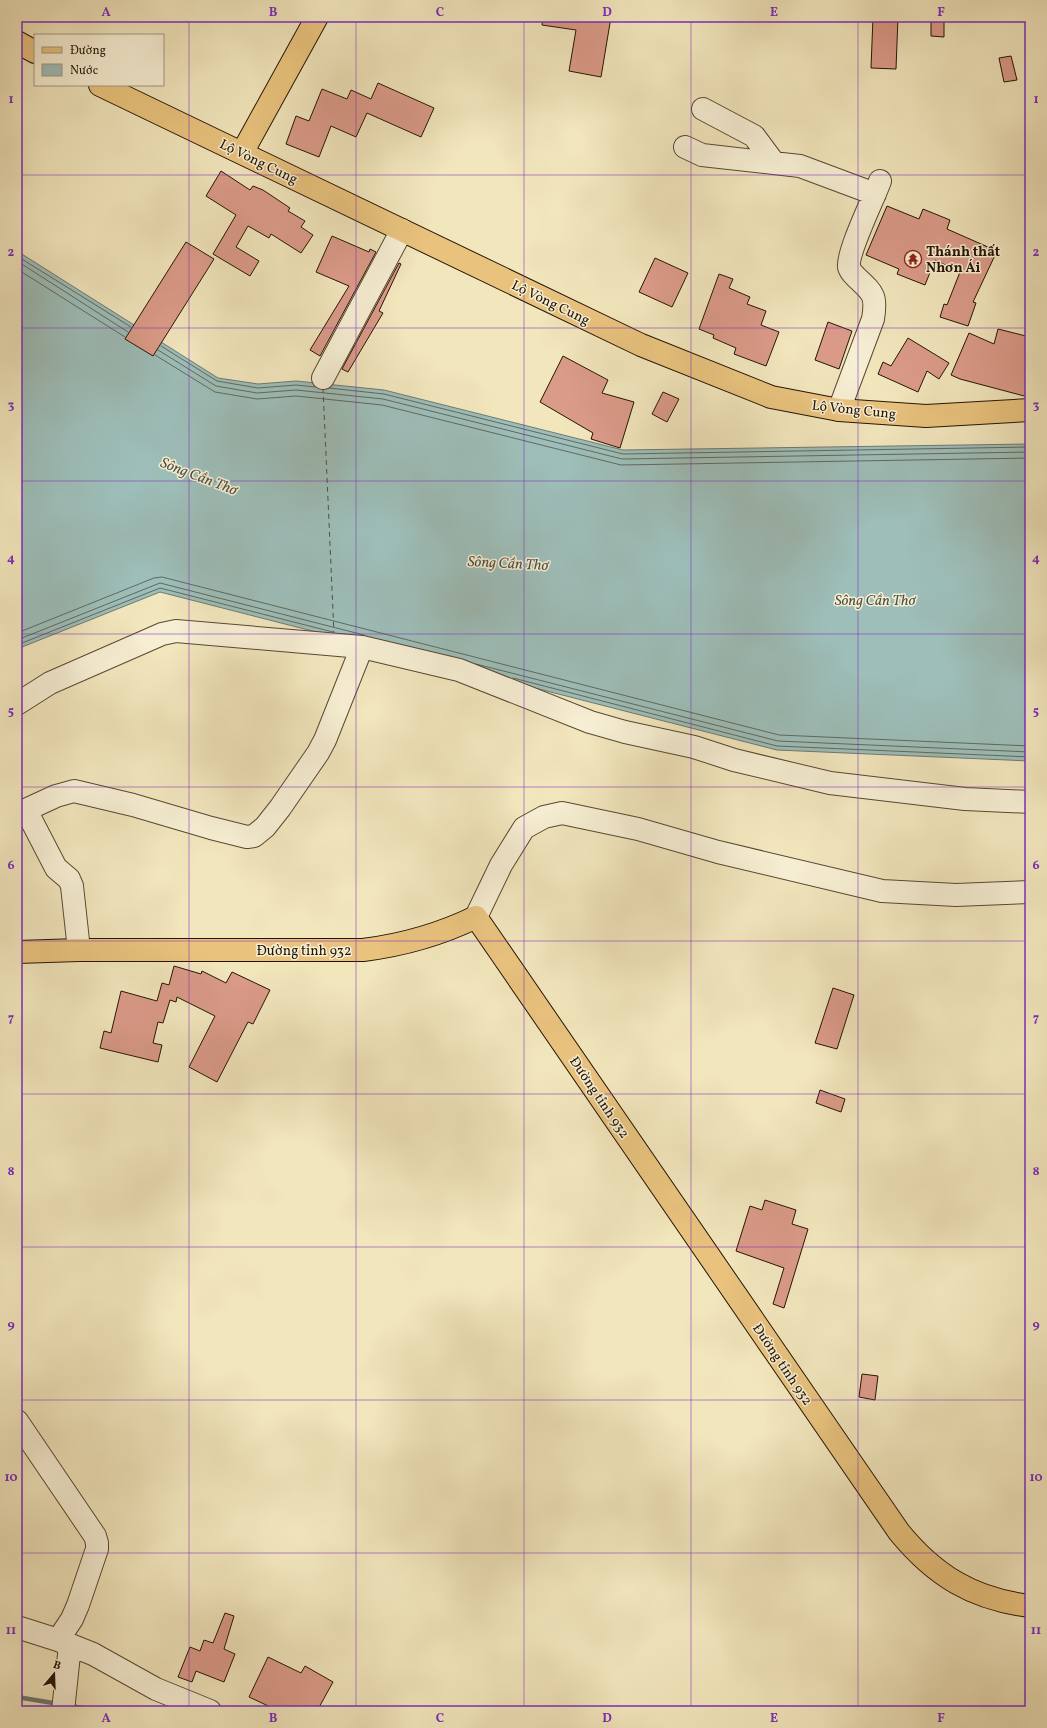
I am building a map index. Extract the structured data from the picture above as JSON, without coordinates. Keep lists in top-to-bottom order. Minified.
{"streets":{"main road":["Lộ Vòng Cung","Đường tỉnh 932"]},"water":["Sông Cần Thơ"],"places":{"temple":["Thánh thất Nhơn Ái"]},"legend":["Đường","Nước"],"north":"top","grid":{"columns":["A","B","C","D","E","F"],"rows":["1","2","3","4","5","6","7","8","9","10","11"]}}
